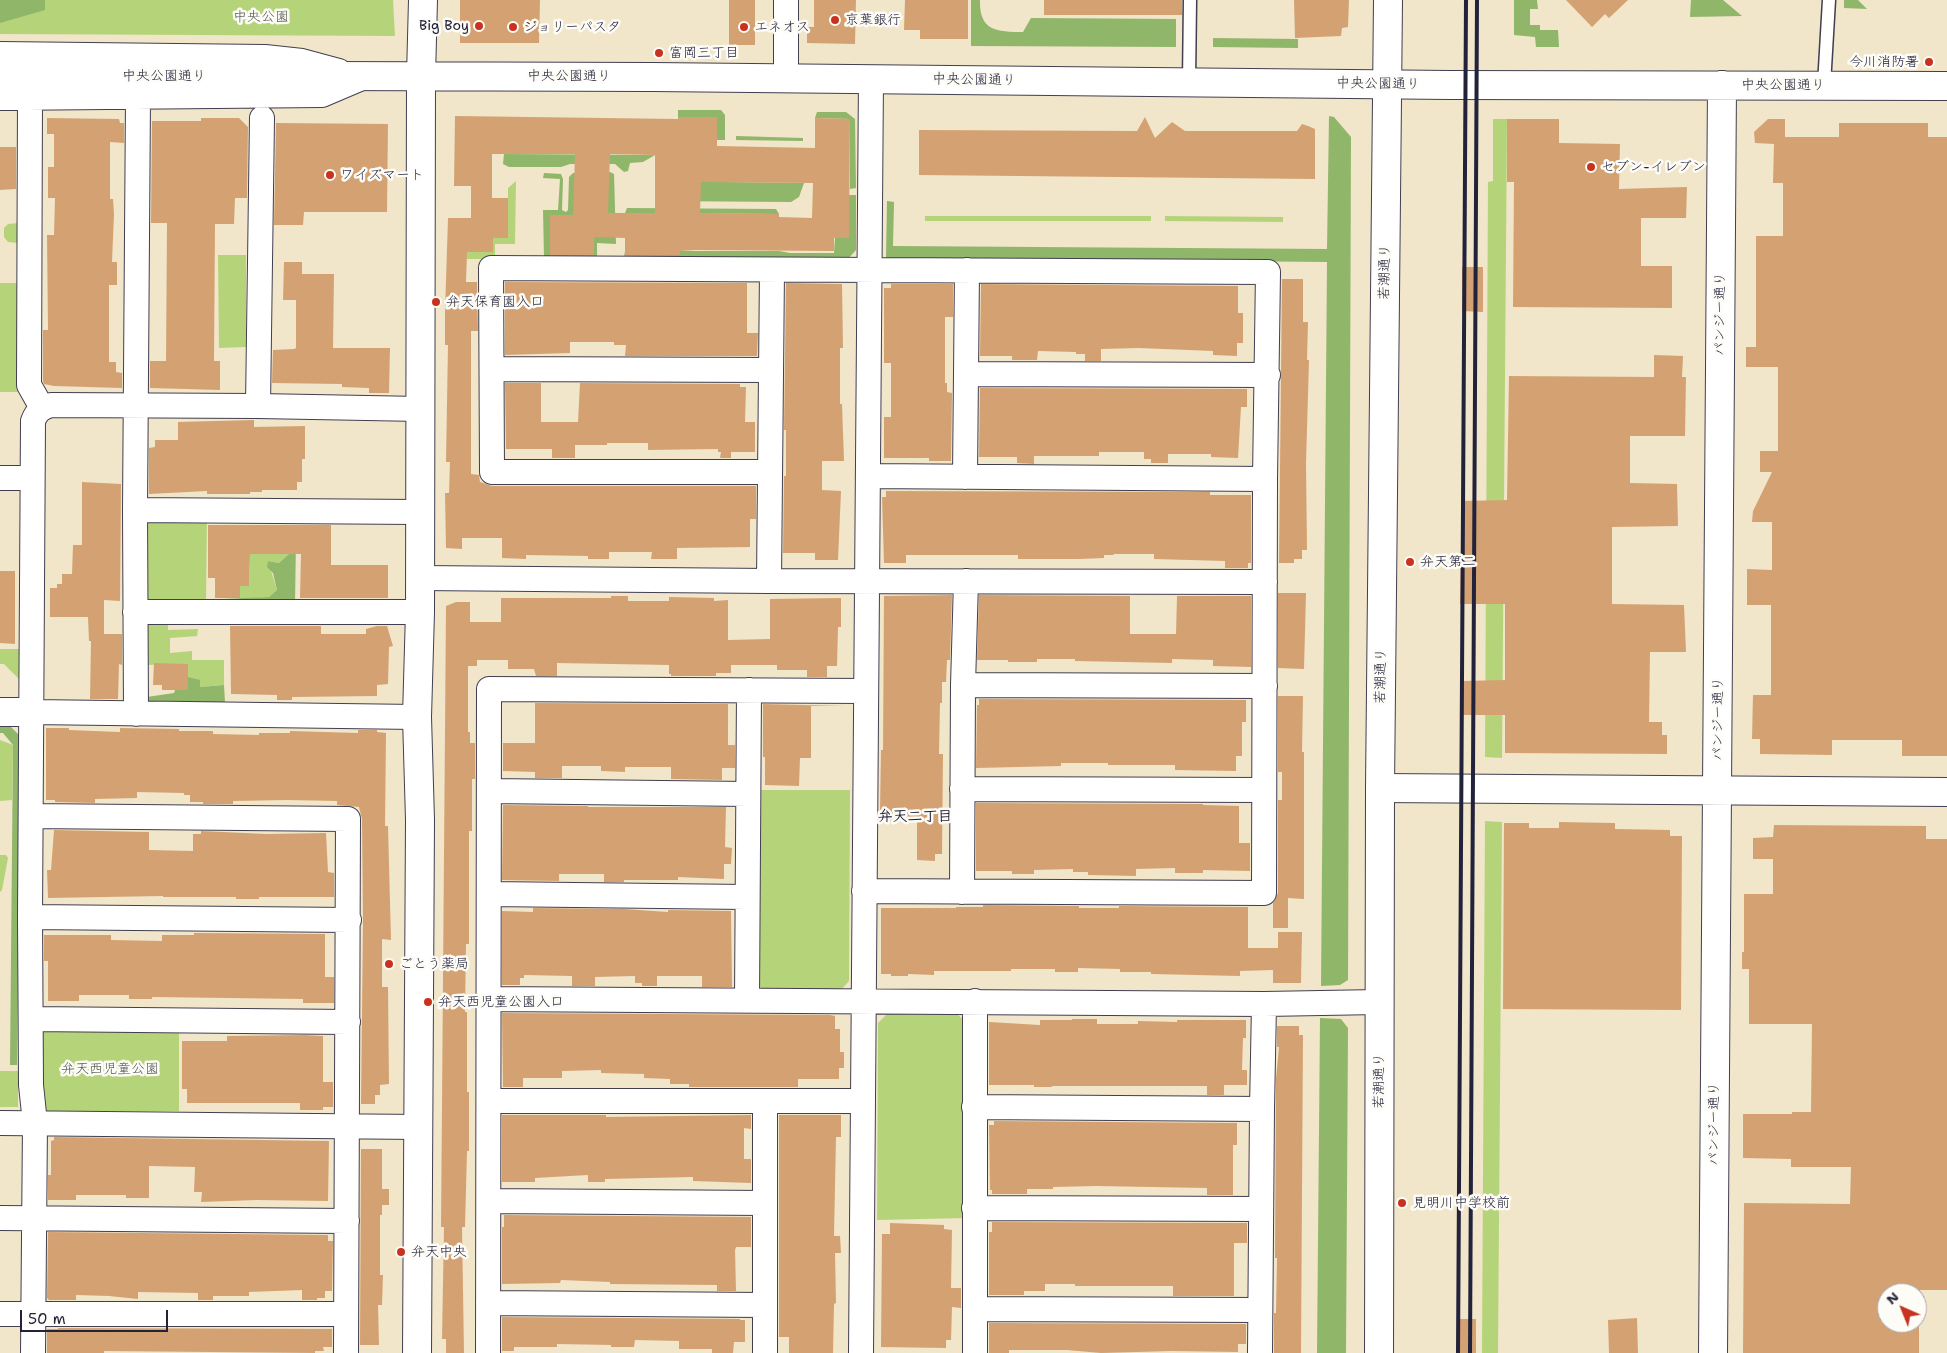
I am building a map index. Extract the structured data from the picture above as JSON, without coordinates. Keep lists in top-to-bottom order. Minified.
{"streets":{"street":["中央公園通り","若潮通り","パンジー通り"]},"crossings":[["中央公園通り","若潮通り"],["中央公園通り","パンジー通り"]],"districts":["弁天二丁目"],"parks":["中央公園","弁天西児童公園"],"places":["京葉銀行","Big Boy","ジョリーパスタ","エネオス","富岡三丁目","今川消防署","セブン-イレブン","ワイズマート","弁天保育園入口","弁天第二","ごとう薬局","弁天西児童公園入口","見明川中学校前","弁天中央"],"scale_bar":"50 m","north":"top left"}
